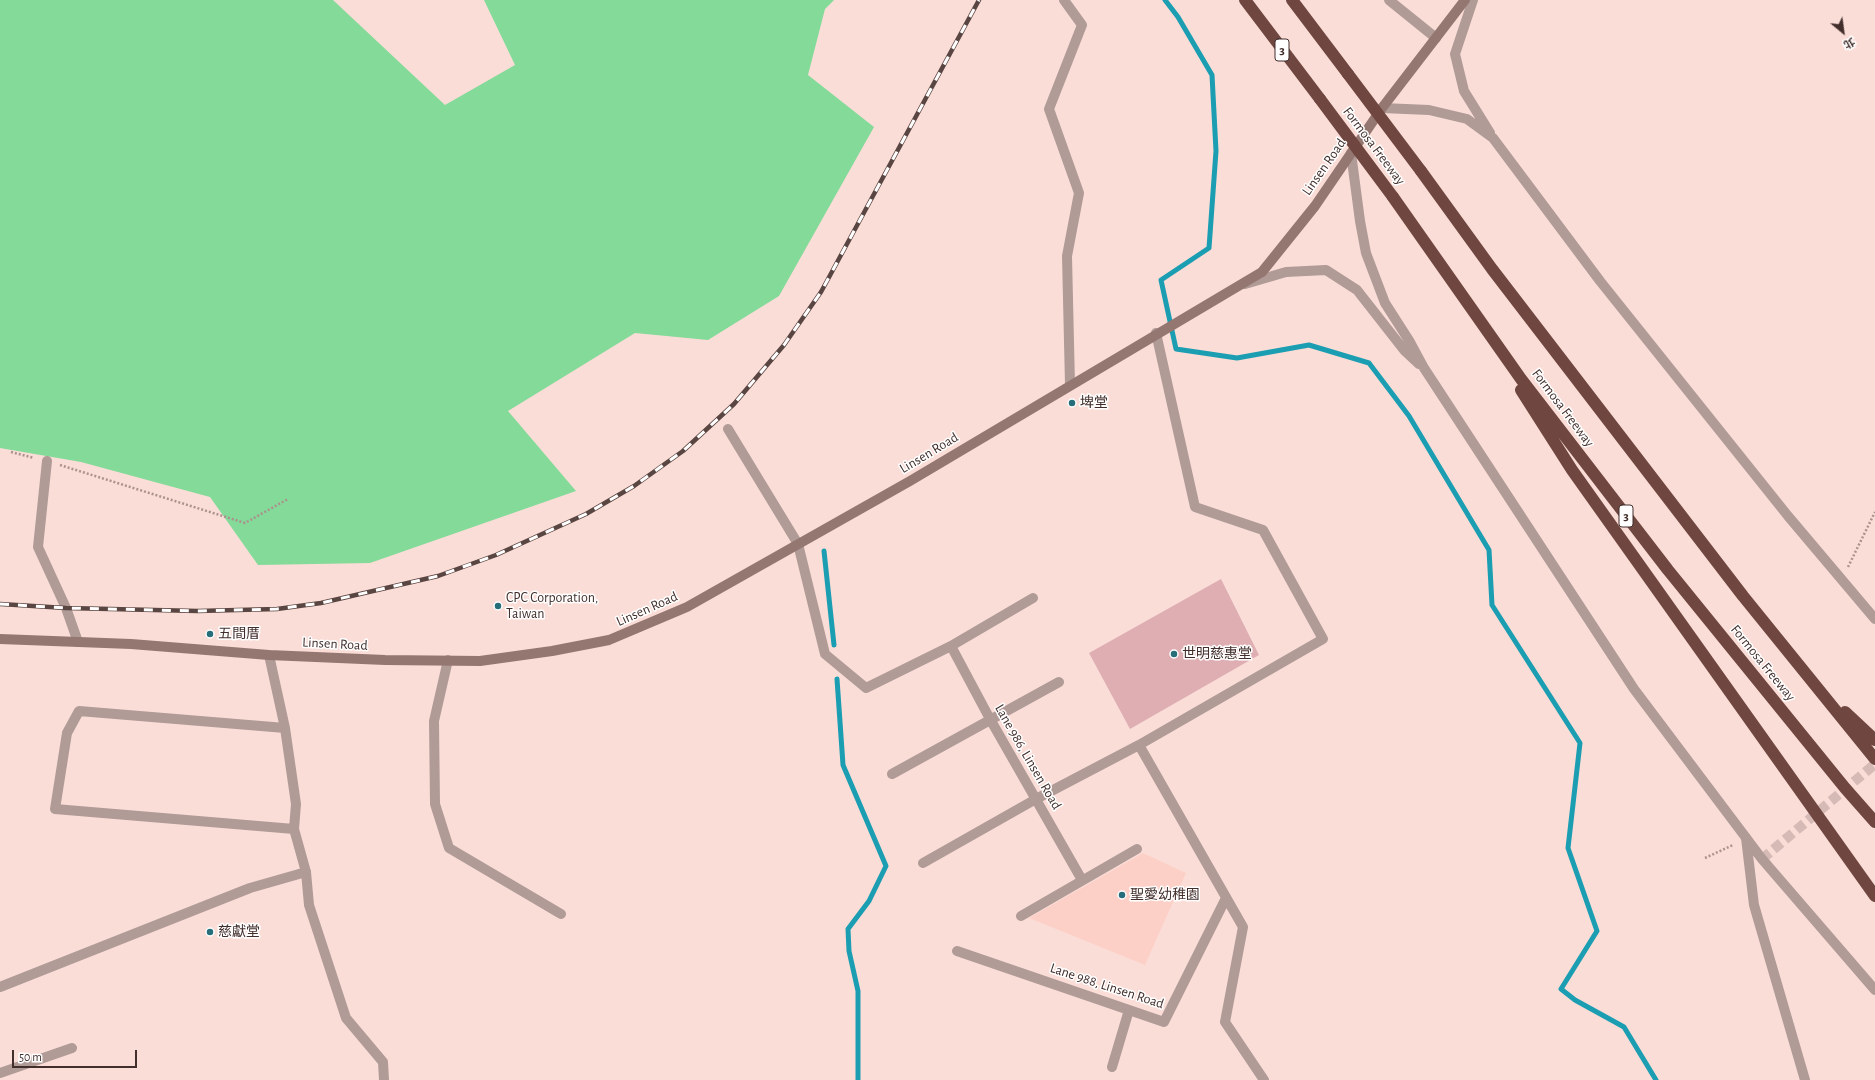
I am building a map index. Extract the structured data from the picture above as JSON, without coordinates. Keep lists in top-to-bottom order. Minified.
{"streets":{"highway":["3","Formosa Freeway"],"main road":["Linsen Road"],"street":["Lane 986, Linsen Road","Lane 988, Linsen Road"]},"places":["埤堂","CPC Corporation, Taiwan","五間厝","世明慈惠堂","聖愛幼稚園","慈獻堂"],"scale_bar":"50 m","north":"bottom right"}
